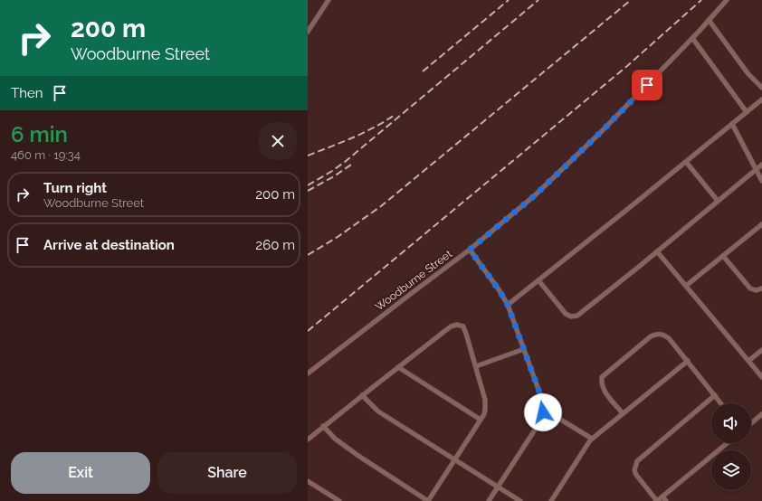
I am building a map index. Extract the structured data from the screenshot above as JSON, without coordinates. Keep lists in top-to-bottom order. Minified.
{"streets":{"street":["Woodburne Street"]},"page":{"turn":["200 m","Woodburne Street"],"then":"Then","heading":["6 min","460 m · 19:34"],"list":[{"name":"Turn right","note":"Woodburne Street","value":"200 m"},{"name":"Arrive at destination","value":"260 m"}],"buttons":["Exit","Share"]}}
